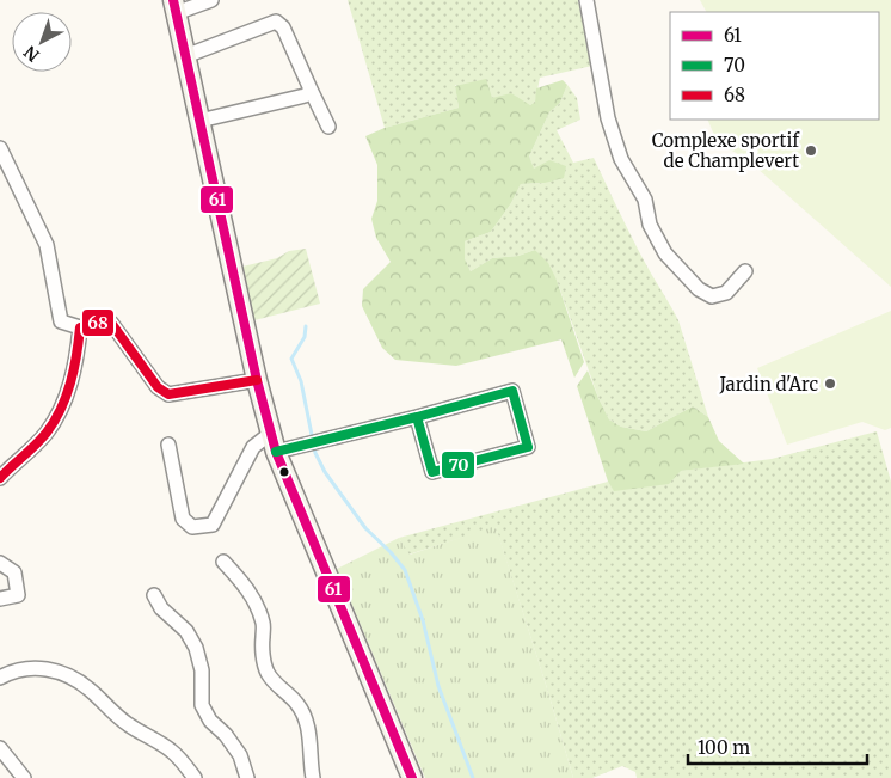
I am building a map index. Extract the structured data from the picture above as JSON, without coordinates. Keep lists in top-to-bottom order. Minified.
{"places":["Complexe sportif de Champlevert","Jardin d'Arc"],"lines":["transit line 61","transit line 68","transit line 70"],"legend":["61","70","68"],"scale_bar":"100 m","north":"bottom left"}
